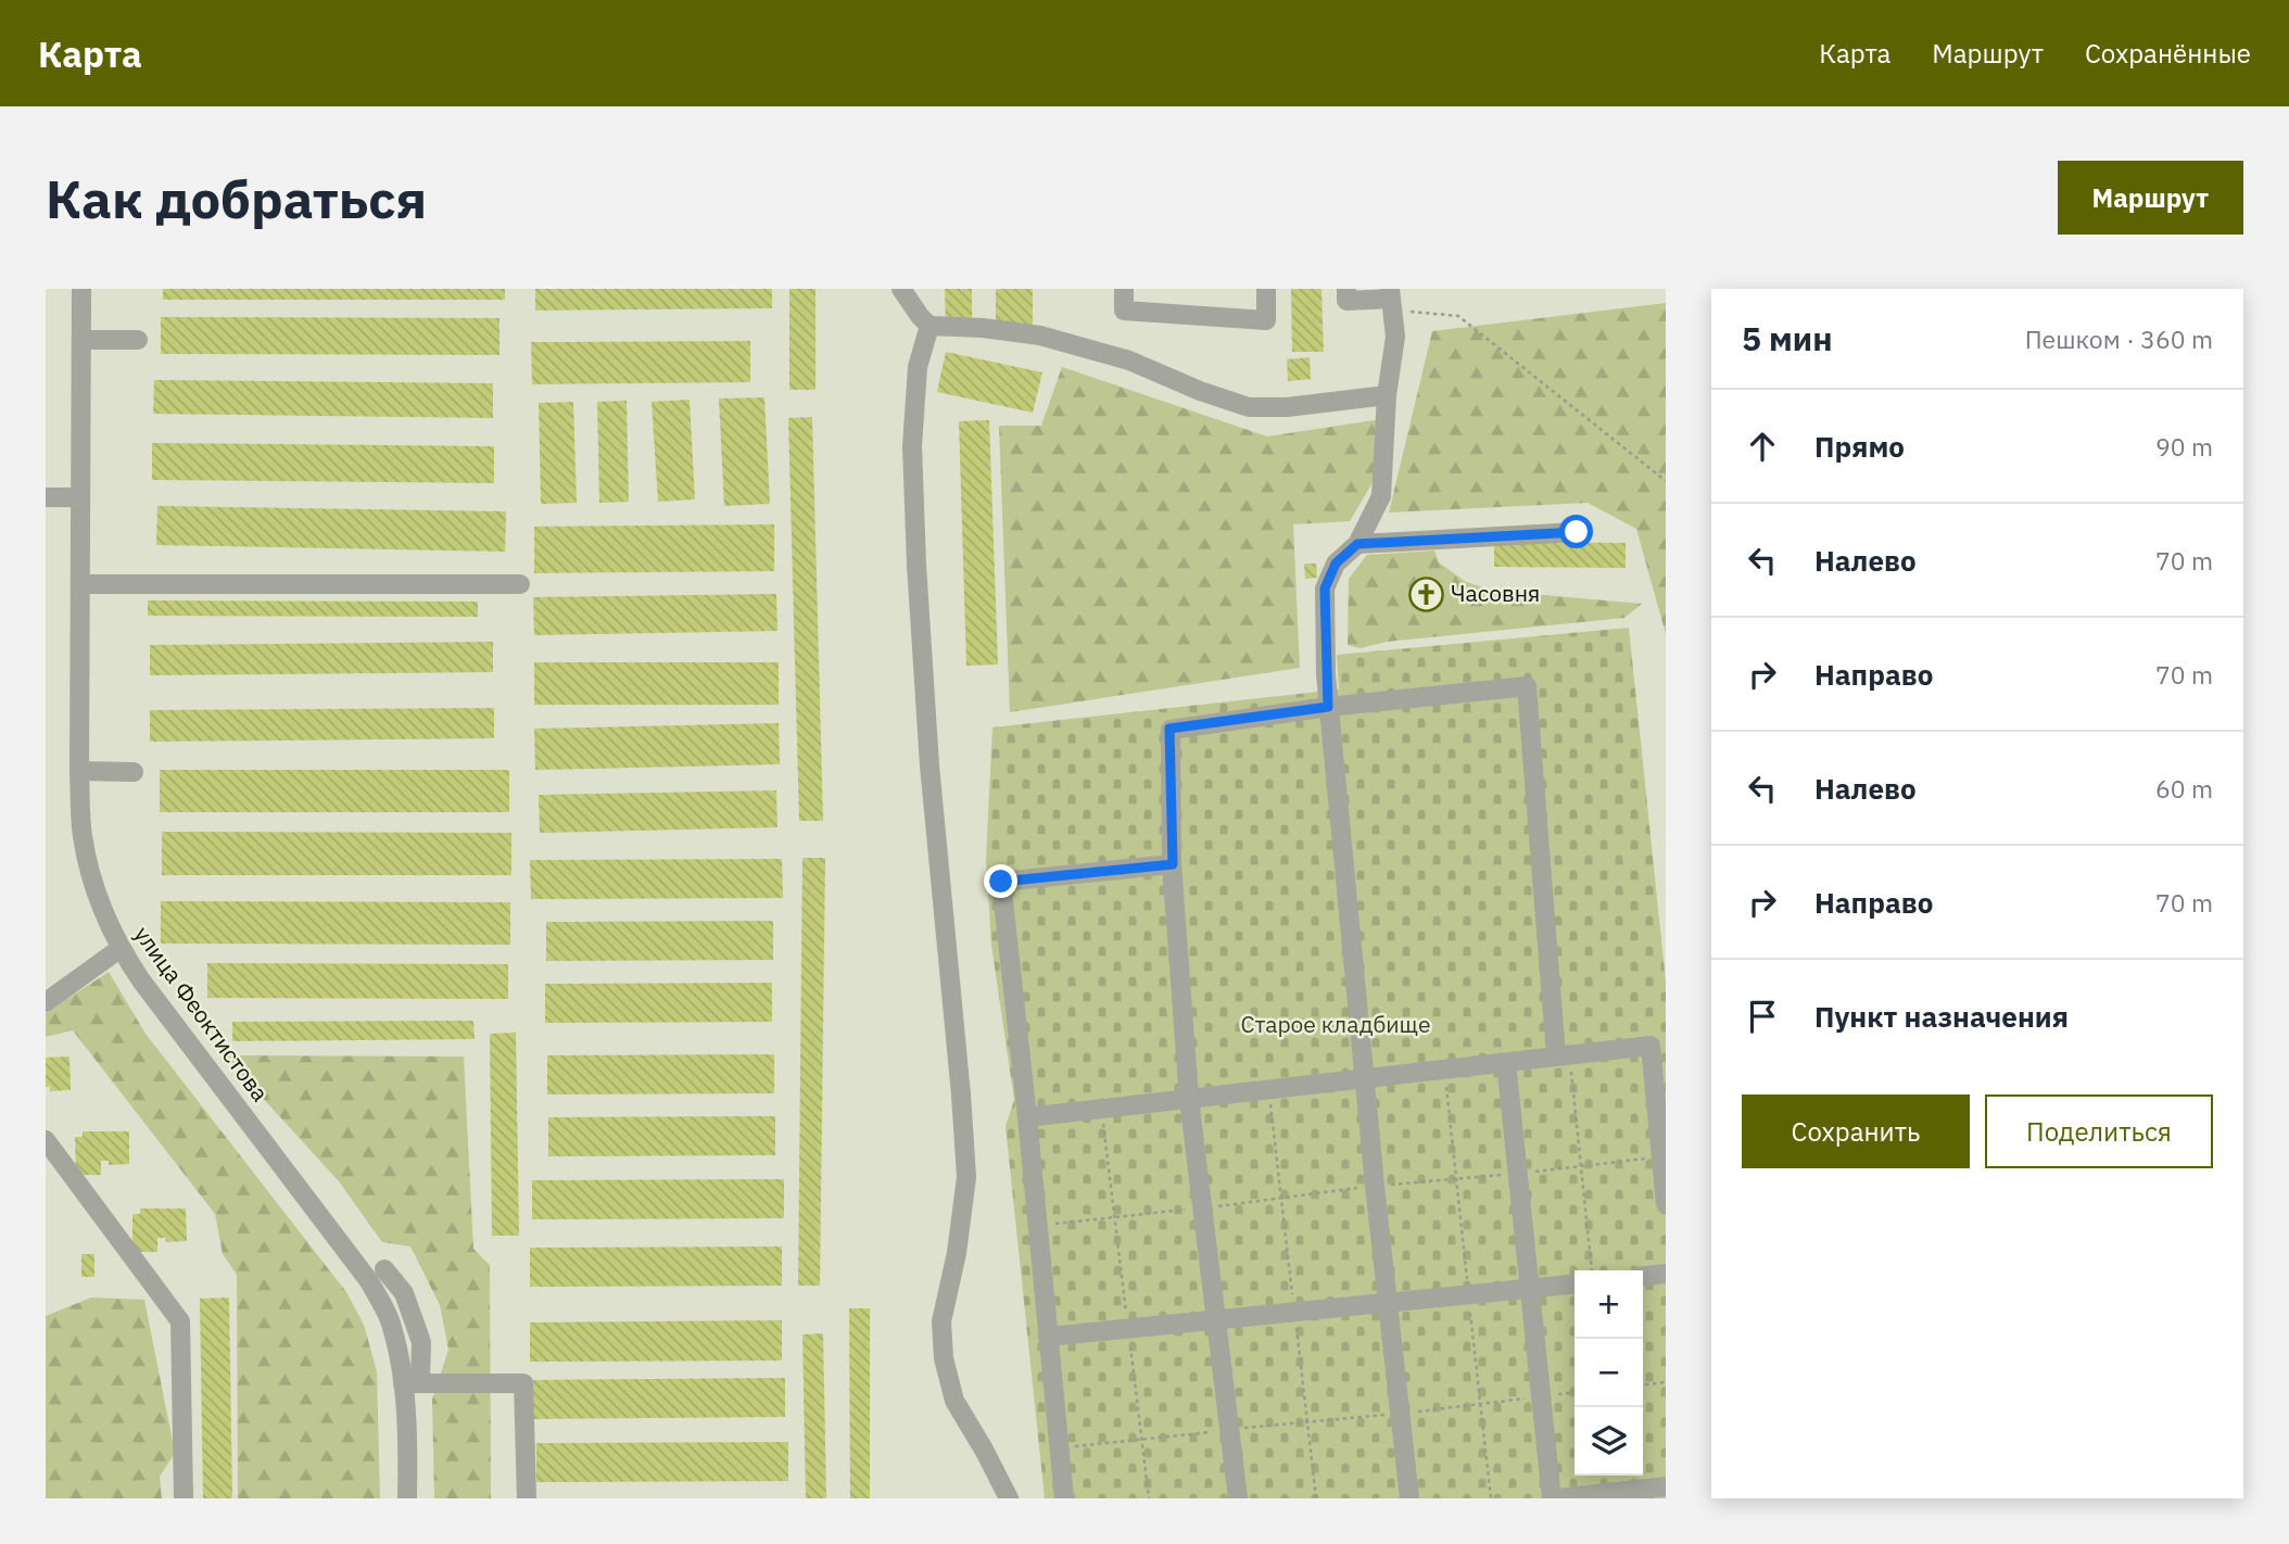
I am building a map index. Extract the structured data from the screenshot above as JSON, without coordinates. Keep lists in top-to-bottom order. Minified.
{"streets":{"street":["улица Феоктистова"]},"parks":["Старое кладбище"],"places":{"church":["Часовня"]},"page":{"header":"Карта","nav":["Карта","Маршрут","Сохранённые"],"buttons":["Маршрут",["Сохранить","Поделиться"]],"title":"Как добраться","heading":["5 мин","Пешком · 360 m"],"list":[["Прямо","90 m"],["Налево","70 m"],["Направо","70 m"],["Налево","60 m"],["Направо","70 m"],"Пункт назначения"],"map_buttons":["+","−"]}}
